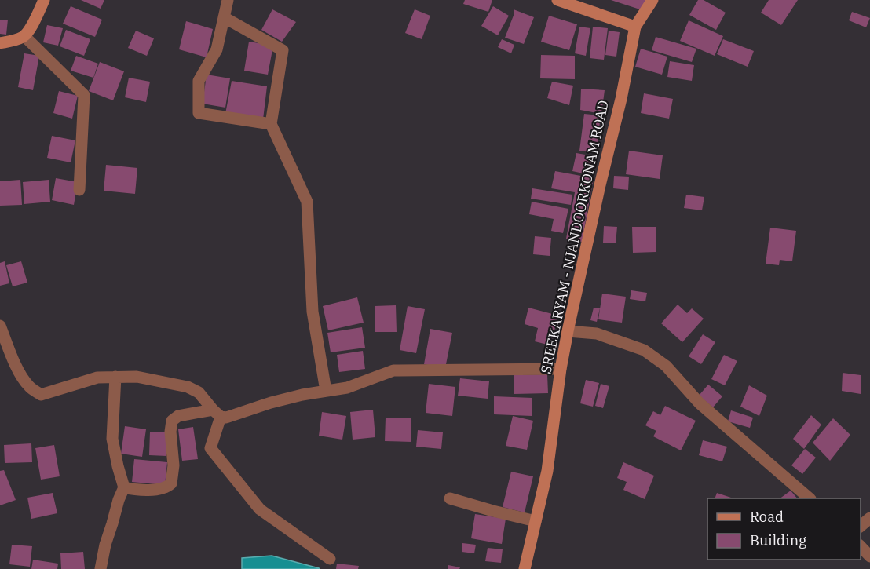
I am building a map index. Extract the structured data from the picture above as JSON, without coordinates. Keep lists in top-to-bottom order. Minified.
{"streets":{"main road":["SREEKARYAM - NJANDOORKONAM ROAD"]},"legend":["Road","Building"]}
